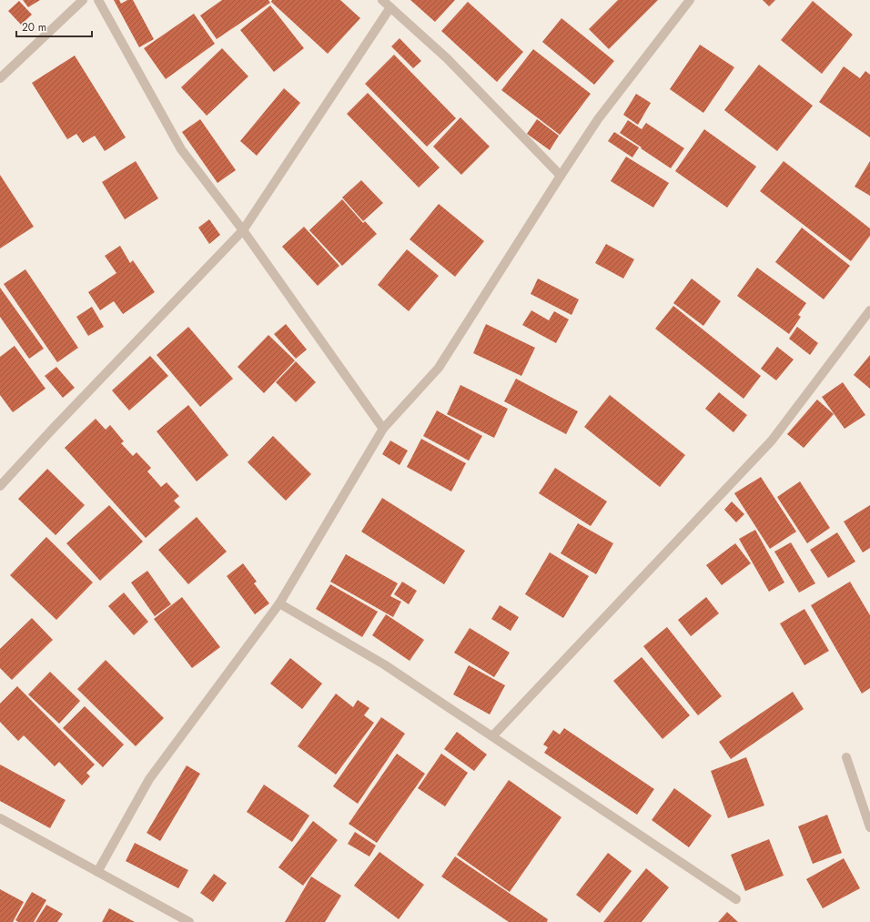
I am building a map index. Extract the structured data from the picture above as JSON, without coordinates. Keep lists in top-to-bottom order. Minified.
{"scale_bar":"20 m"}
